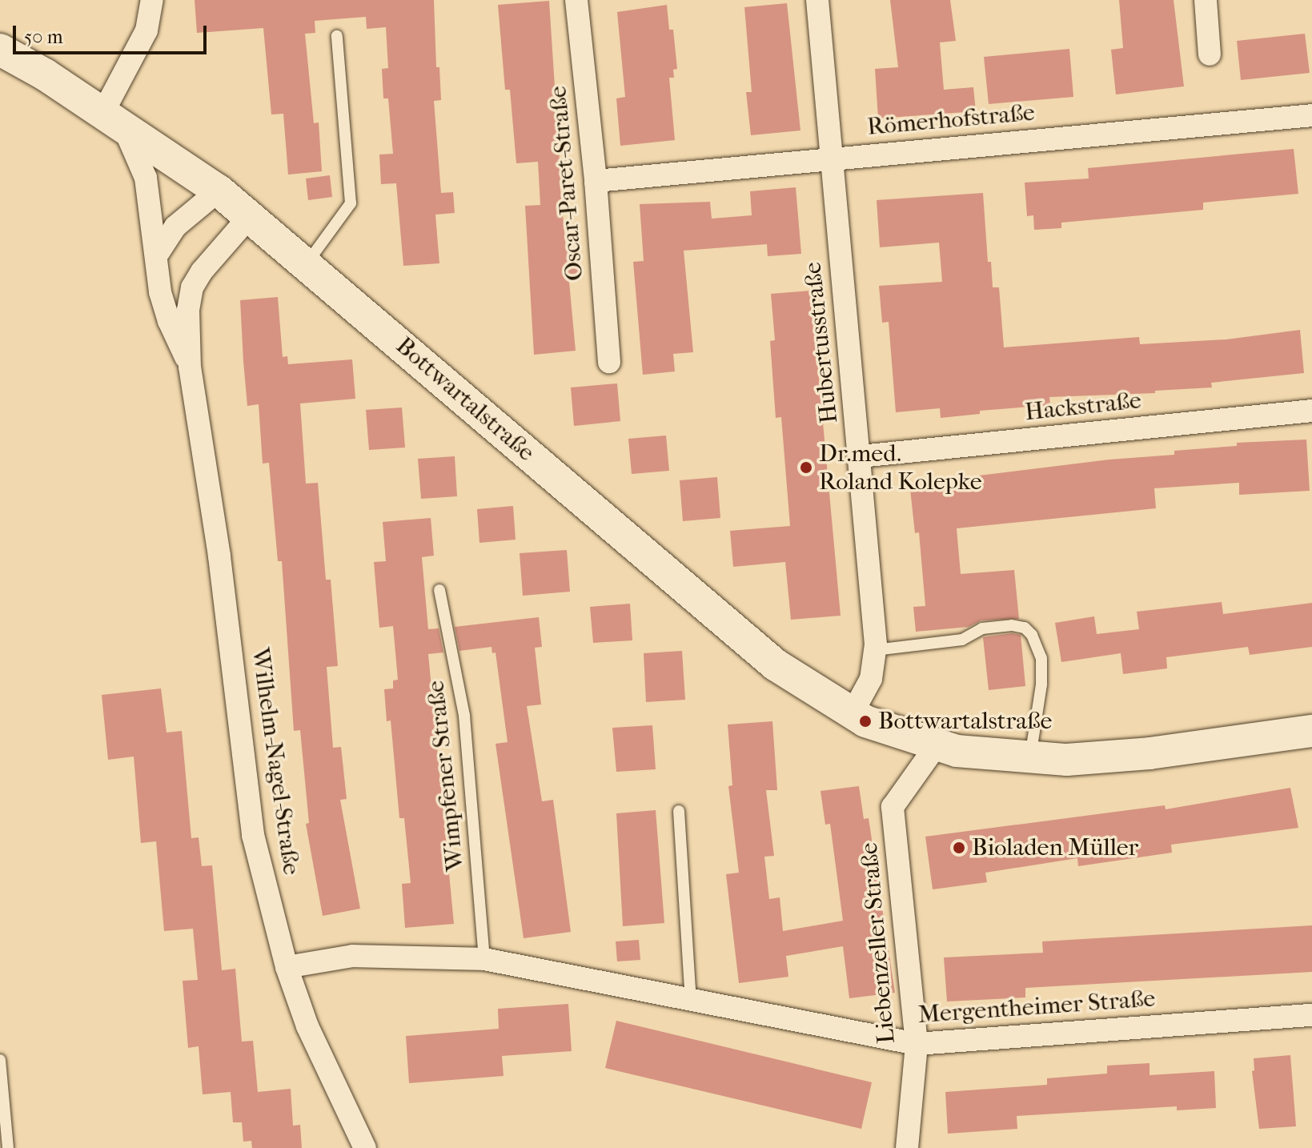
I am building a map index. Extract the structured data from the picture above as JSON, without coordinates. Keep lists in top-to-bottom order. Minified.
{"streets":{"main road":["Bottwartalstraße"],"street":["Römerhofstraße","Oscar-Paret-Straße","Hubertusstraße","Hackstraße","Wilhelm-Nagel-Straße","Liebenzeller Straße","Mergentheimer Straße"],"lane":["Wimpfener Straße"]},"crossings":[["Römerhofstraße","Oscar-Paret-Straße"],["Römerhofstraße","Hubertusstraße"],["Hubertusstraße","Bottwartalstraße"],["Hubertusstraße","Hackstraße"],["Bottwartalstraße","Wilhelm-Nagel-Straße"],["Bottwartalstraße","Liebenzeller Straße"],["Wilhelm-Nagel-Straße","Mergentheimer Straße"],["Wimpfener Straße","Mergentheimer Straße"],["Liebenzeller Straße","Mergentheimer Straße"]],"places":["Dr.med. Roland Kolepke","Bottwartalstraße","Bioladen Müller"],"scale_bar":"50 m"}
